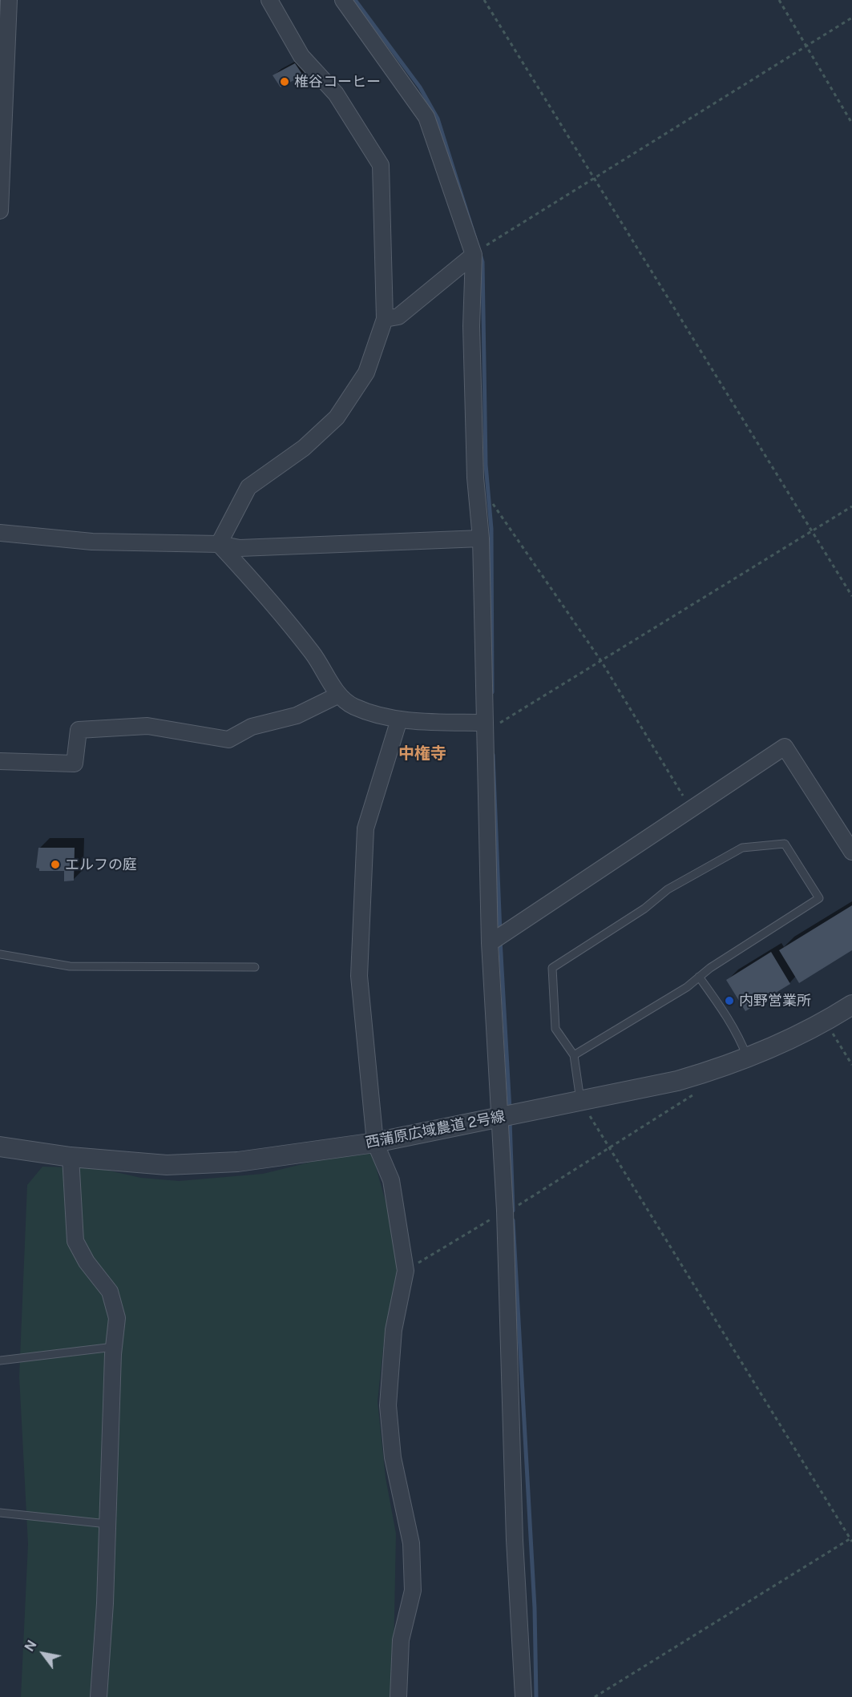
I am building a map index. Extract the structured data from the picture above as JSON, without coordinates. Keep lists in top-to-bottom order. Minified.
{"streets":{"street":["西蒲原広域農道 2号線"]},"districts":["中権寺"],"places":["椎谷コーヒー","エルフの庭","内野営業所"],"north":"top left"}
